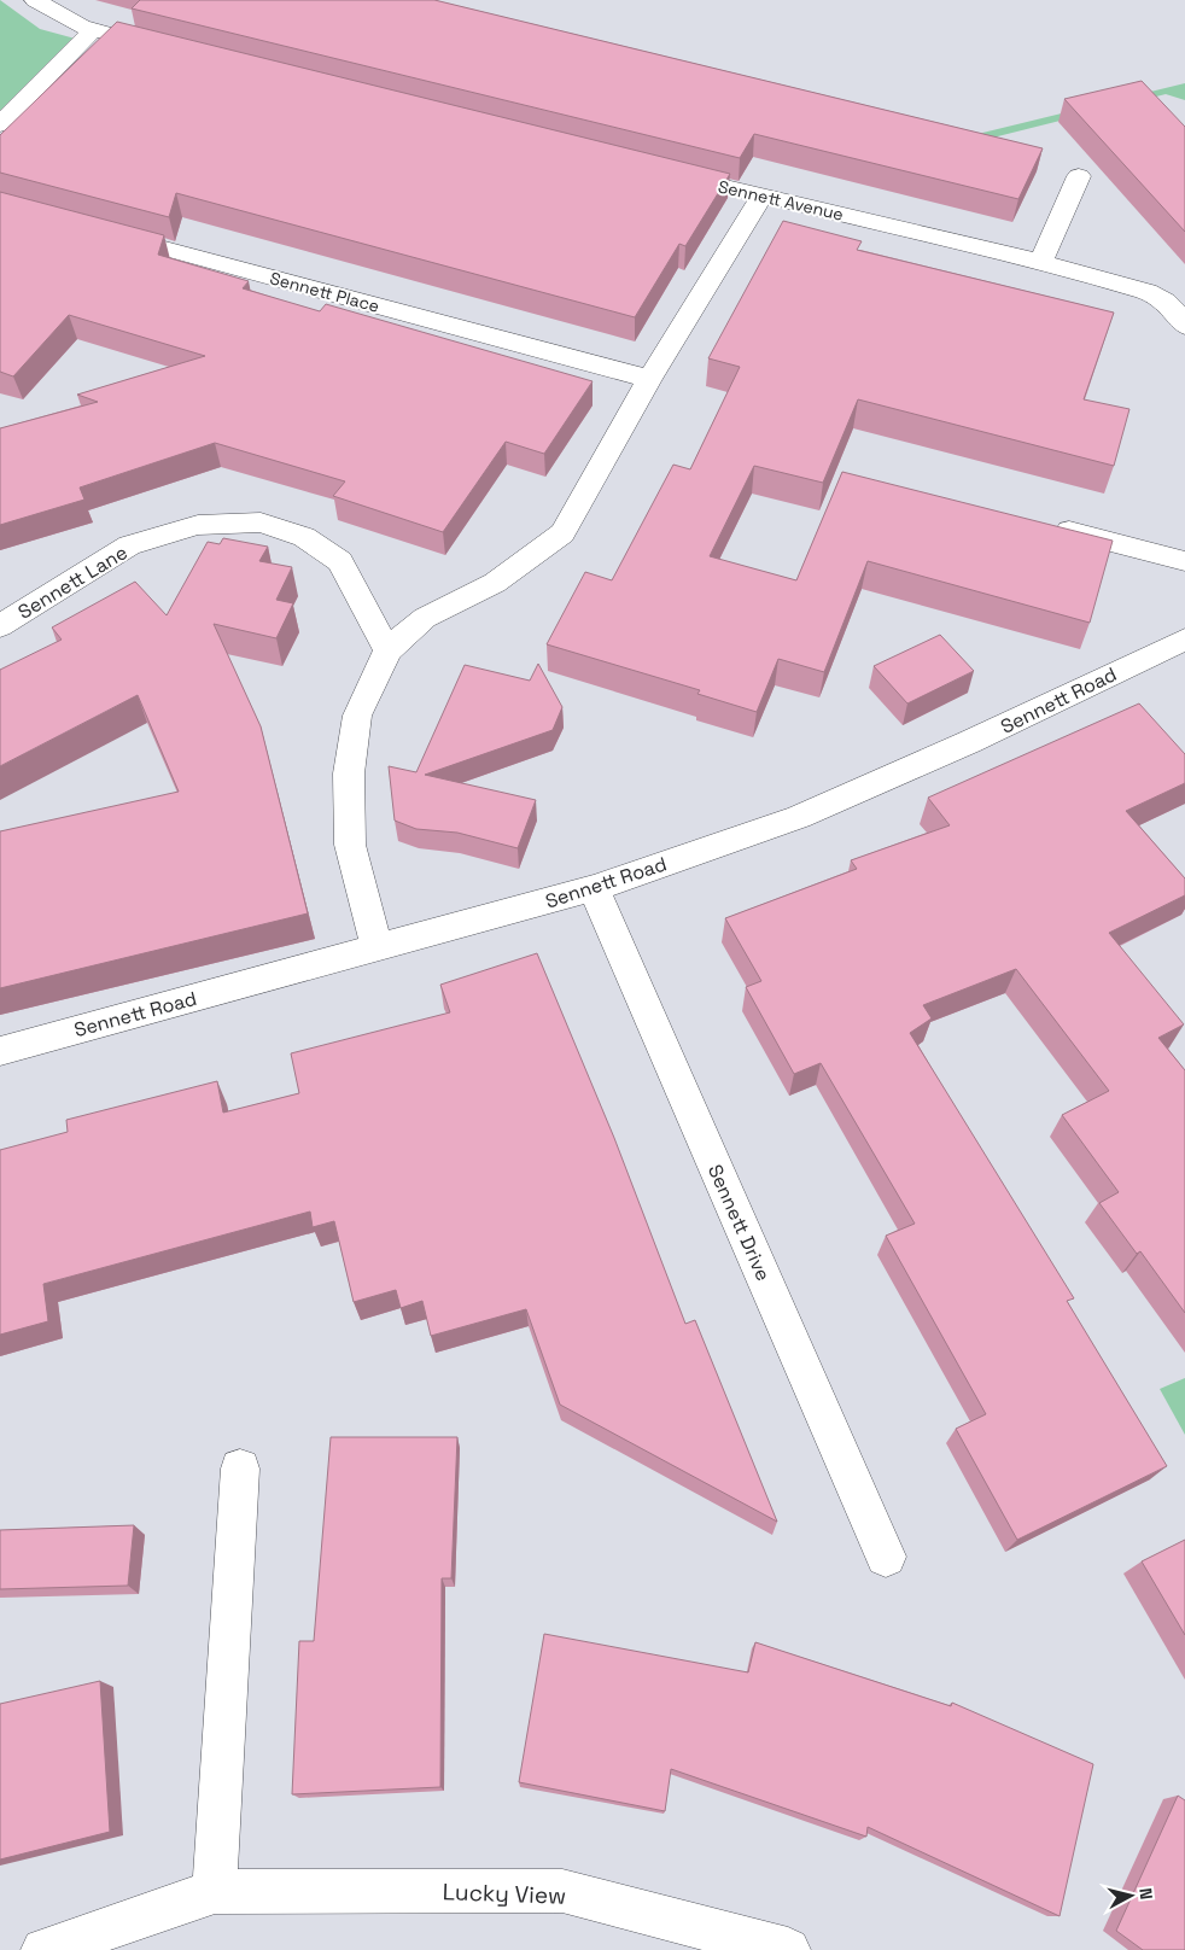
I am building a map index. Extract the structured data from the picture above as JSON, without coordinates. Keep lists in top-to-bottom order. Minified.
{"streets":{"street":["Sennett Avenue","Sennett Place","Sennett Lane","Sennett Road","Sennett Drive","Lucky View"]},"crossings":[["Sennett Road","Sennett Drive"]],"north":"right"}
